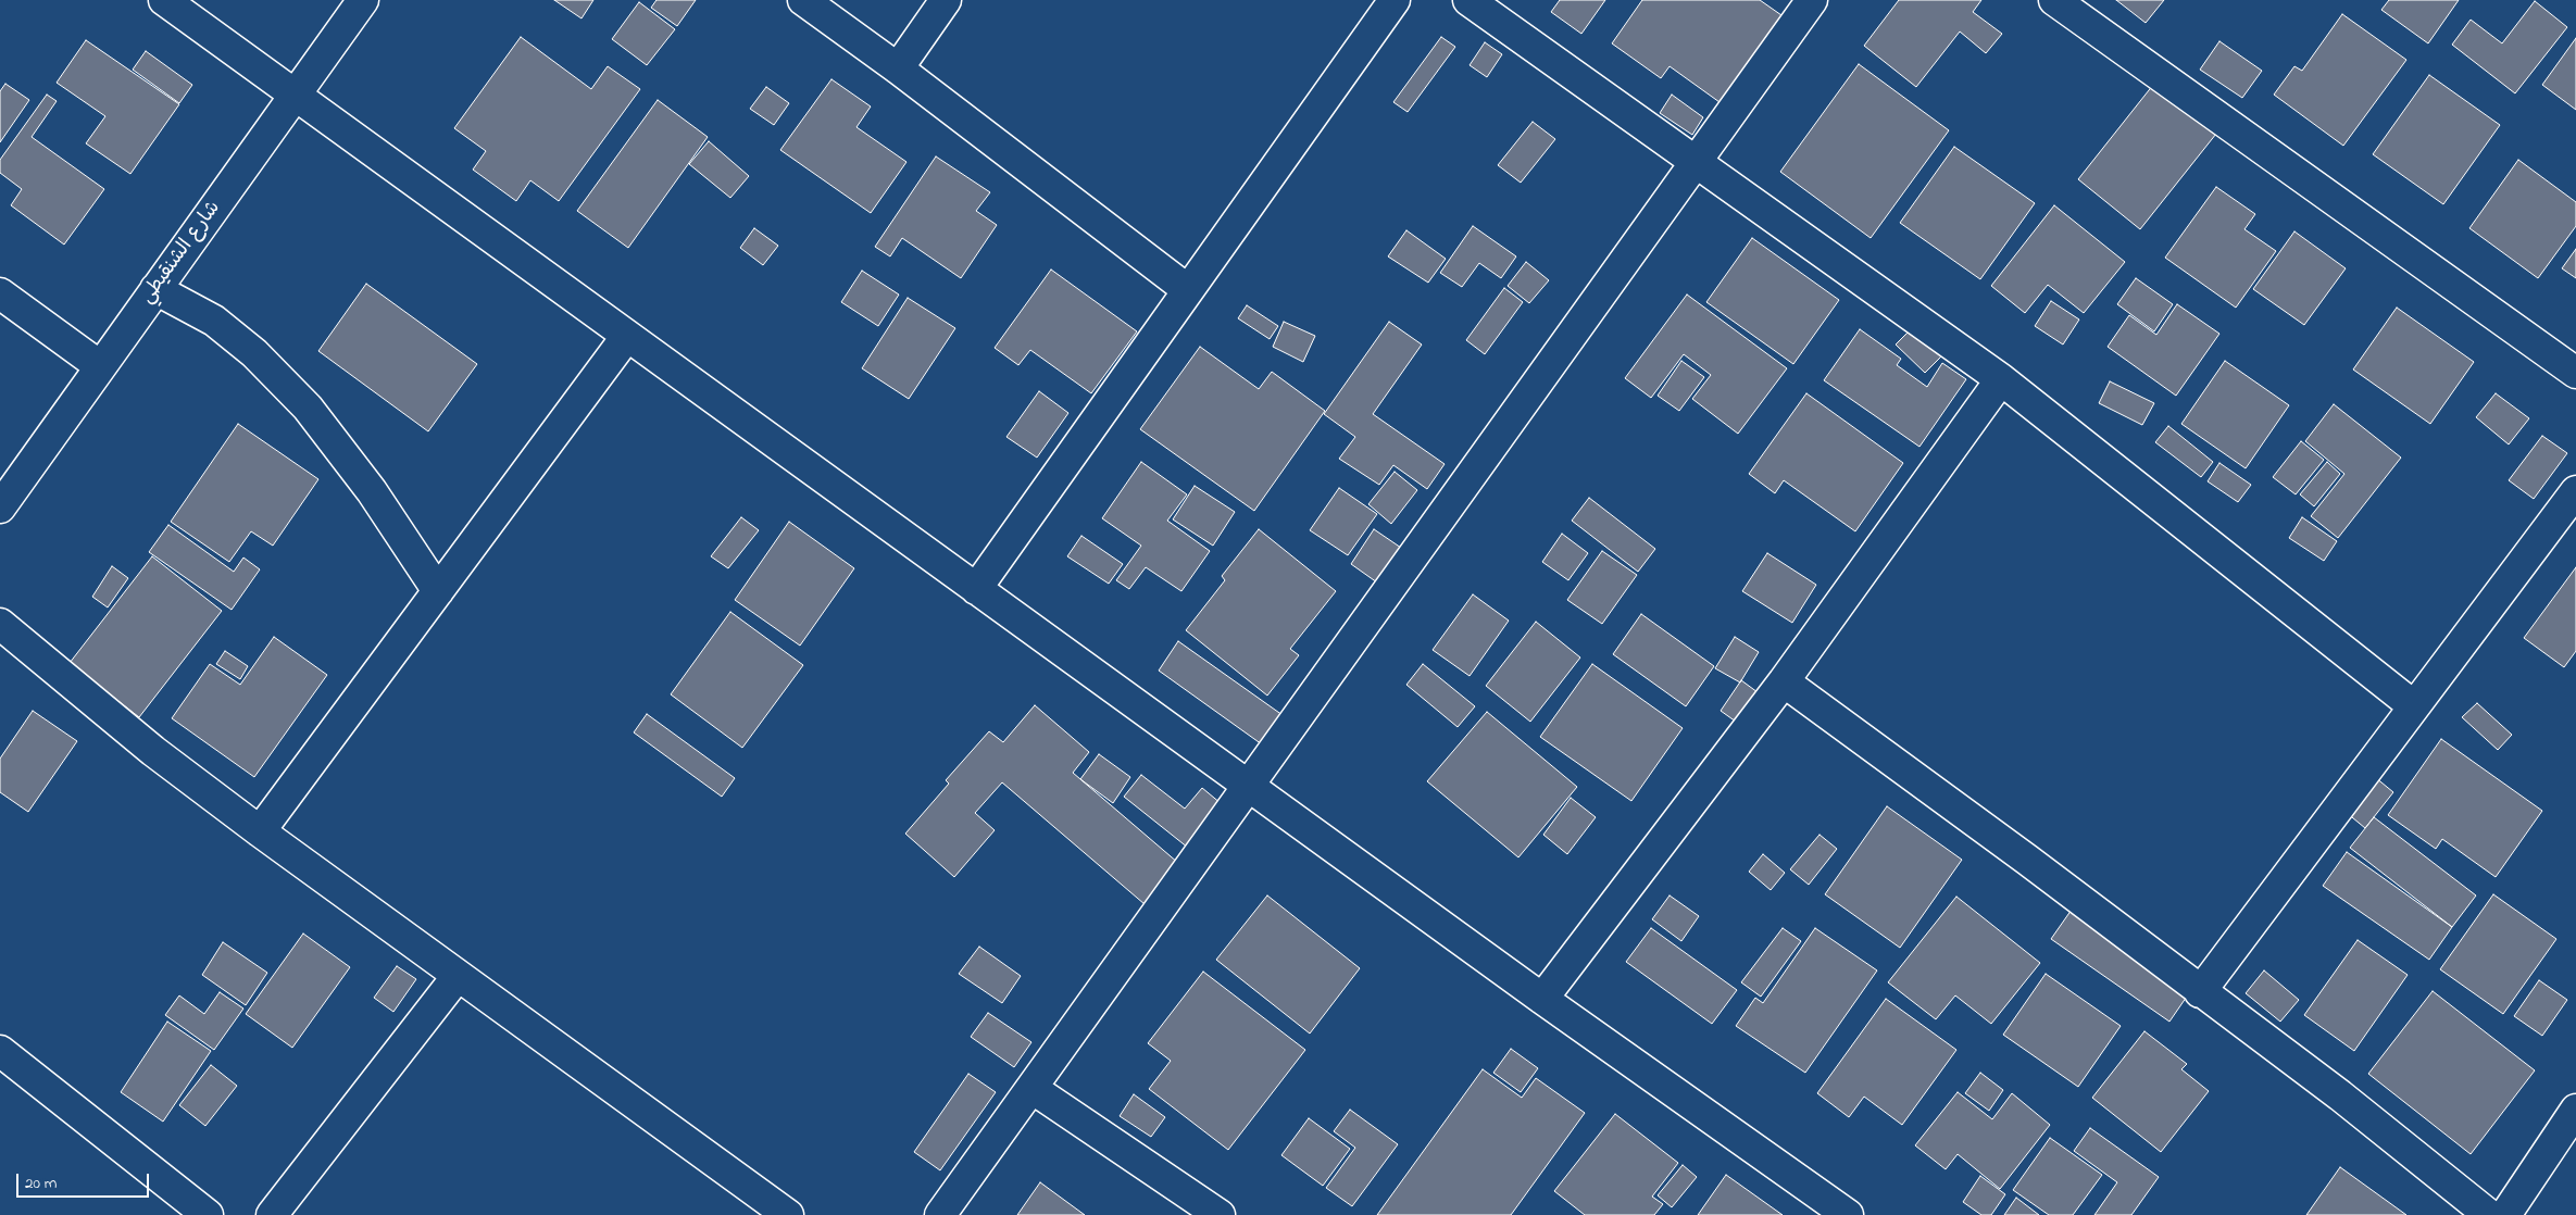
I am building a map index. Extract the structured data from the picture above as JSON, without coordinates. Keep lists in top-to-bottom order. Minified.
{"streets":{"street":["شارع الشنقيطي"]},"scale_bar":"20 m"}
